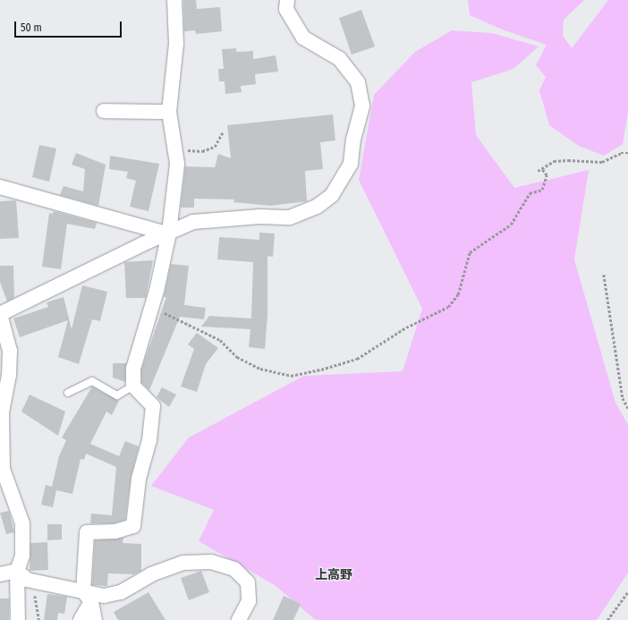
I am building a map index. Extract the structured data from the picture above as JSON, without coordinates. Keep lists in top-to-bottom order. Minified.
{"districts":["上高野"],"scale_bar":"50 m"}
